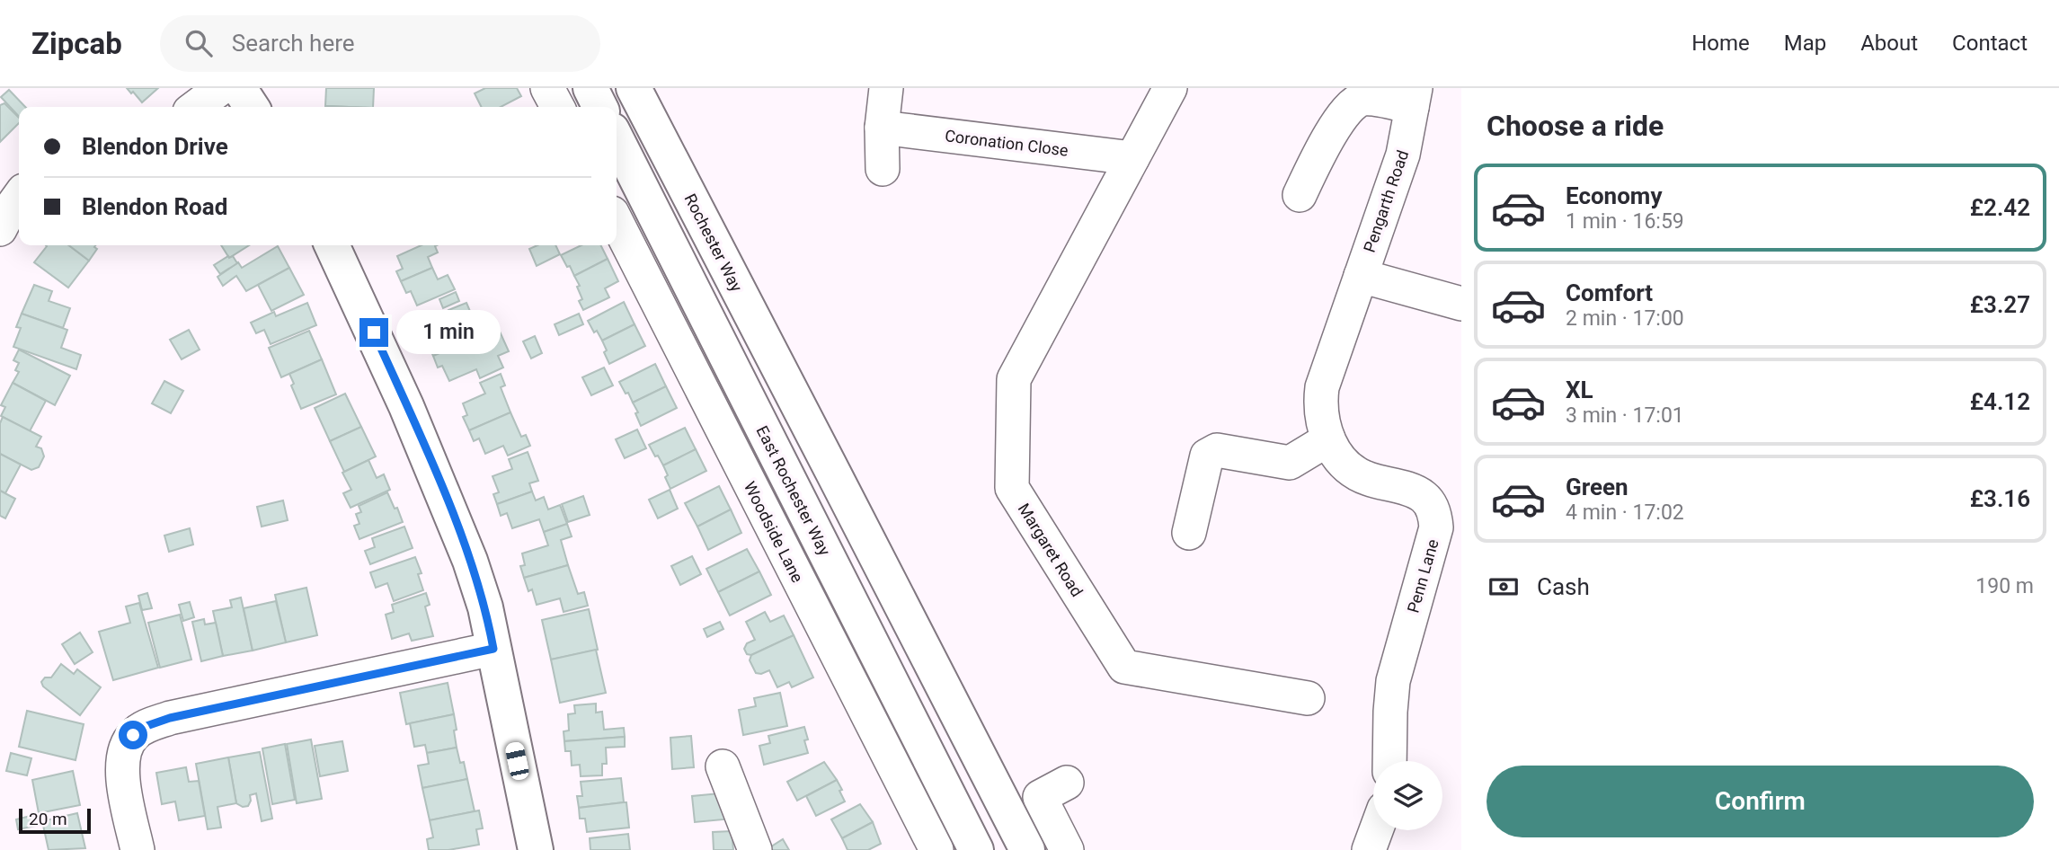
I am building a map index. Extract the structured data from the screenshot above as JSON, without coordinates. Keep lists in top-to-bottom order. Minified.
{"streets":{"main road":["Rochester Way","East Rochester Way"],"street":["Coronation Close","Pengarth Road","Woodside Lane","Margaret Road","Penn Lane"]},"crossings":[["Coronation Close","Margaret Road"],["Pengarth Road","Penn Lane"]],"scale_bar":"20 m","page":{"header":"Zipcab","search":"Search here","nav":["Home","Map","About","Contact"],"heading":"Choose a ride","banner":["Blendon Drive","Blendon Road"],"list":[{"name":"Economy","note":"1 min · 16:59","value":"£2.42"},{"name":"Comfort","note":"2 min · 17:00","value":"£3.27"},{"name":"XL","note":"3 min · 17:01","value":"£4.12"},{"name":"Green","note":"4 min · 17:02","value":"£3.16"}],"bubble":"1 min","pay":["Cash","190 m"],"buttons":"Confirm","scale":"20 m"}}
